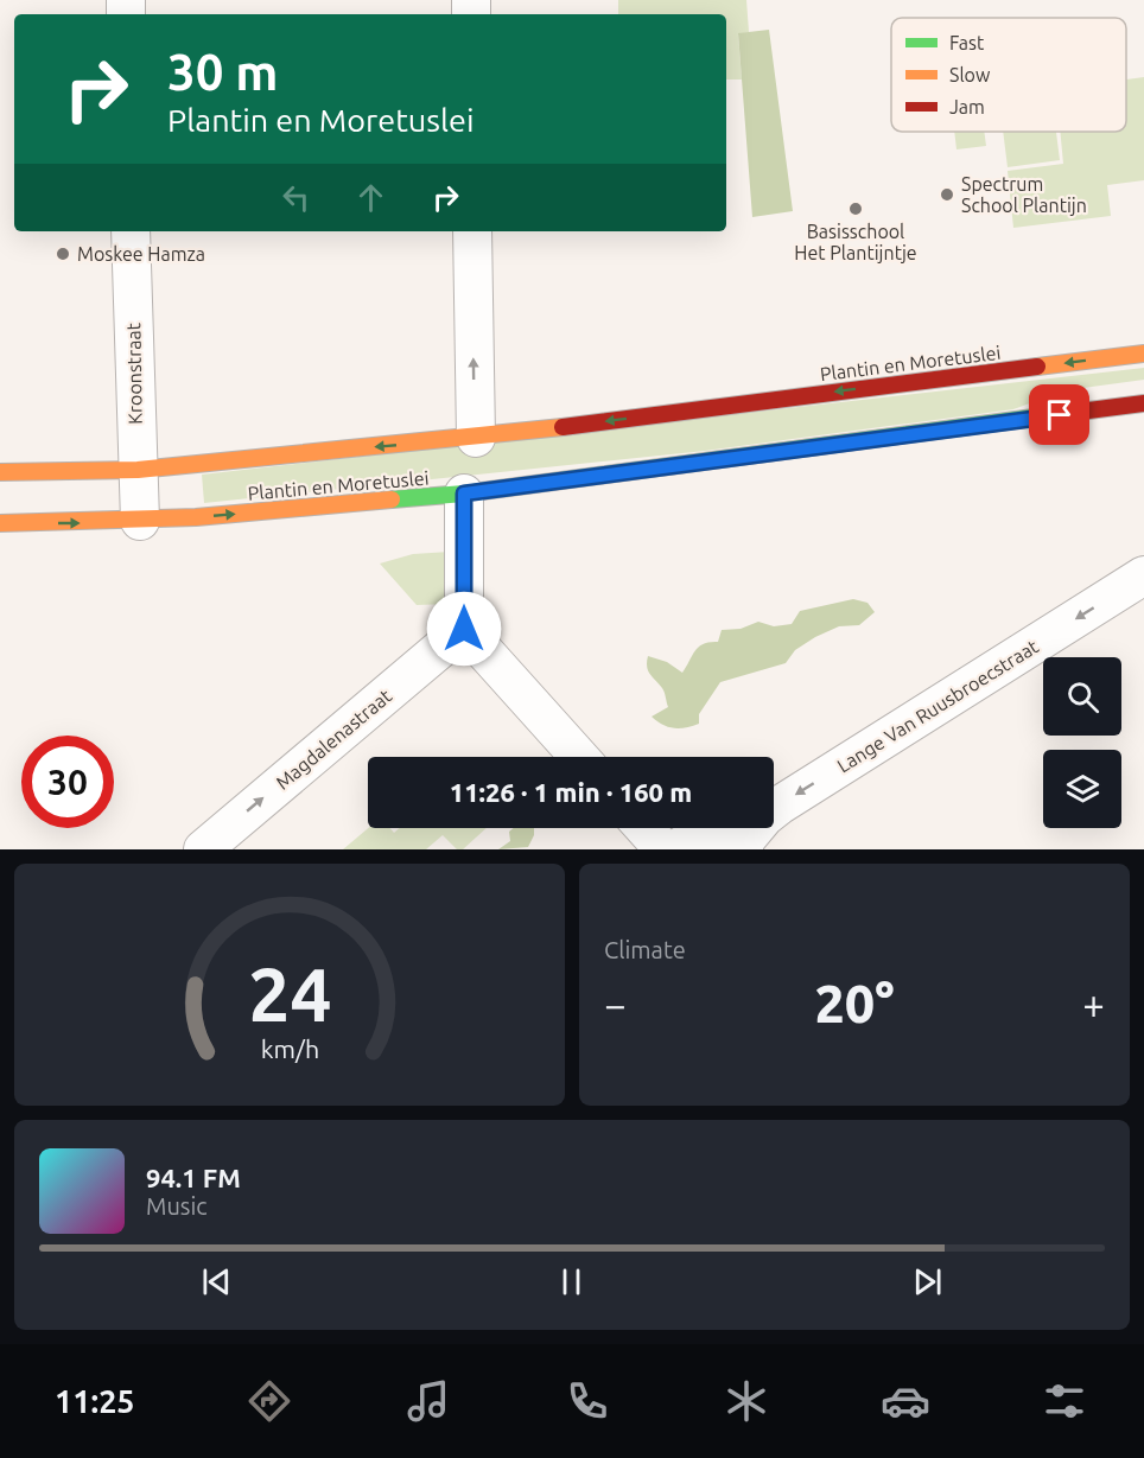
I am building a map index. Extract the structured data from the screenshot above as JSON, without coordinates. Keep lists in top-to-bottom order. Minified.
{"streets":{"main road":["Plantin en Moretuslei"],"street":["Kroonstraat","Lange Van Ruusbroecstraat","Magdalenastraat"]},"crossings":[["Plantin en Moretuslei","Kroonstraat"]],"one_way":["Lange Van Ruusbroecstraat","Magdalenastraat"],"places":["Spectrum School Plantijn","Basisschool Het Plantijntje","Moskee Hamza"],"legend":["Fast","Slow","Jam"],"page":{"turn":["30 m","Plantin en Moretuslei"],"limit":"30","trip":"11:26 · 1 min · 160 m","tile":"Climate","heat":["−","20°","+"],"song":["94.1 FM","Music"],"tabs":"11:25","gauge":["24","km/h"]}}
